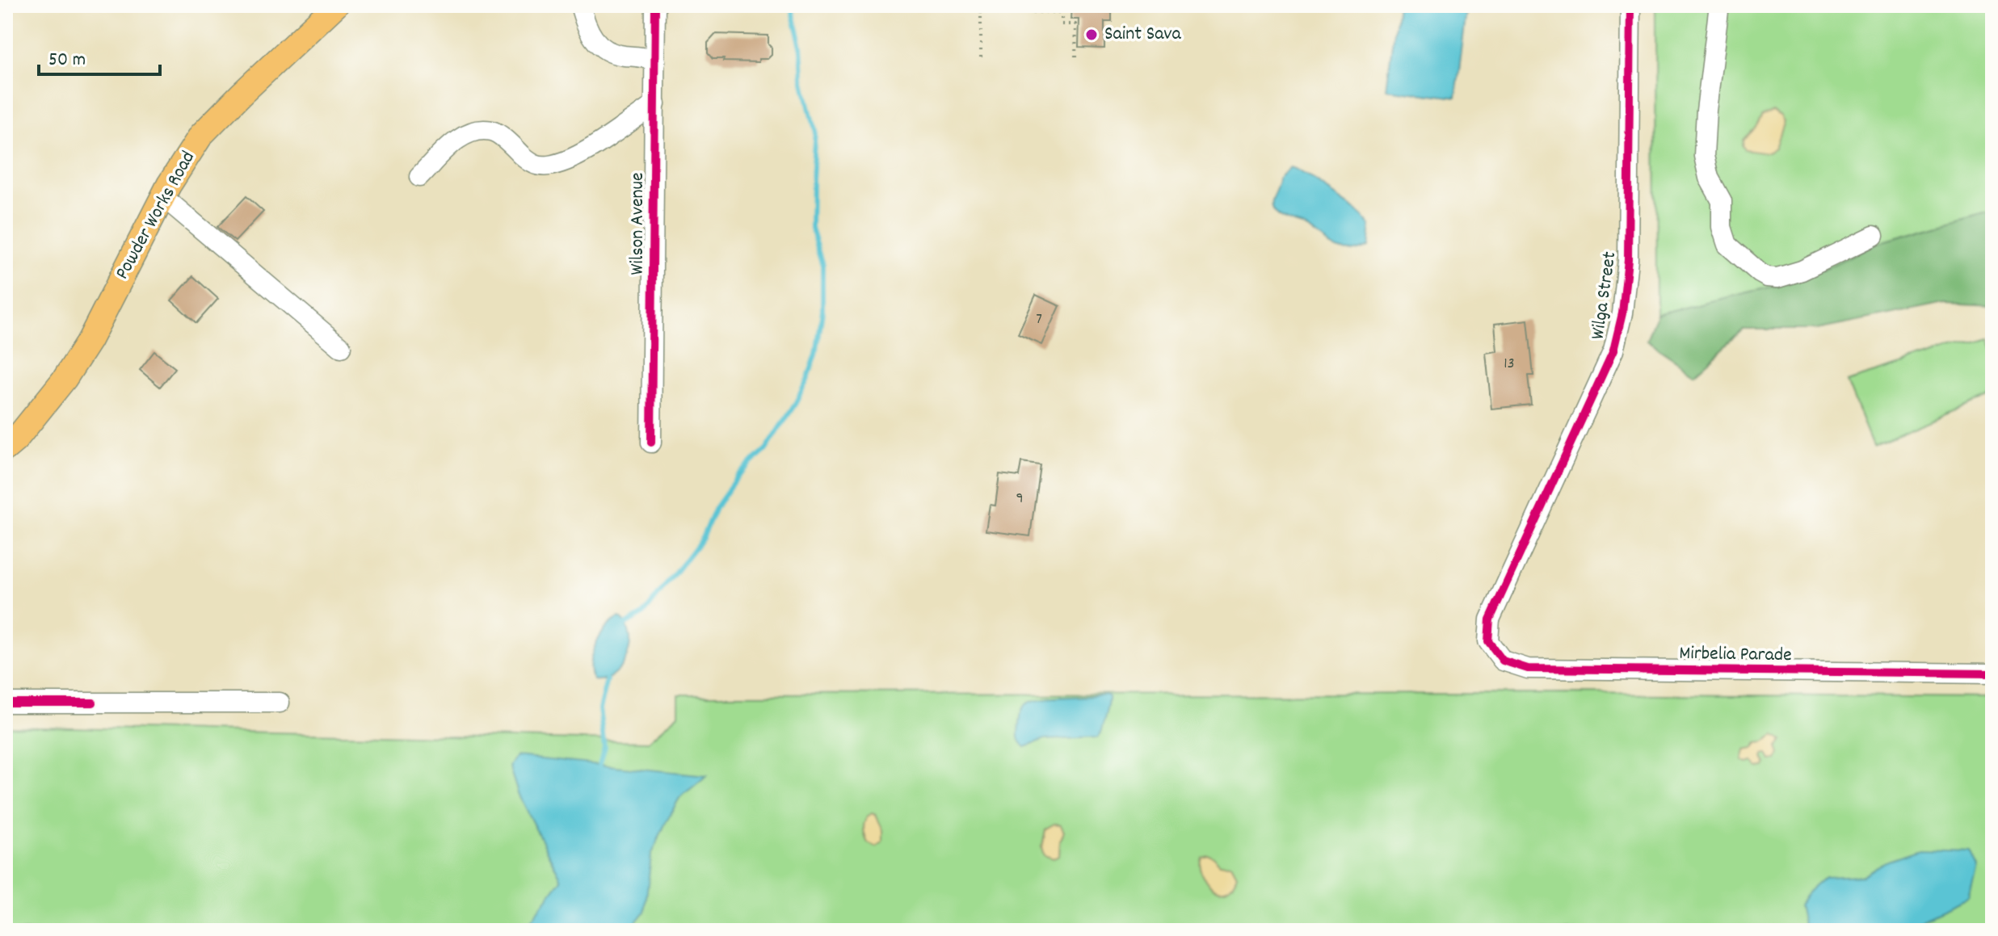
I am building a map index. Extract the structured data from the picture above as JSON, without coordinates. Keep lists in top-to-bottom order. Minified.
{"streets":{"main road":["Powder Works Road"],"street":["Wilson Avenue","Wilga Street","Mirbelia Parade"]},"crossings":[["Wilga Street","Mirbelia Parade"]],"places":["Saint Sava"],"house_numbers":["7","13","9"],"scale_bar":"50 m"}
